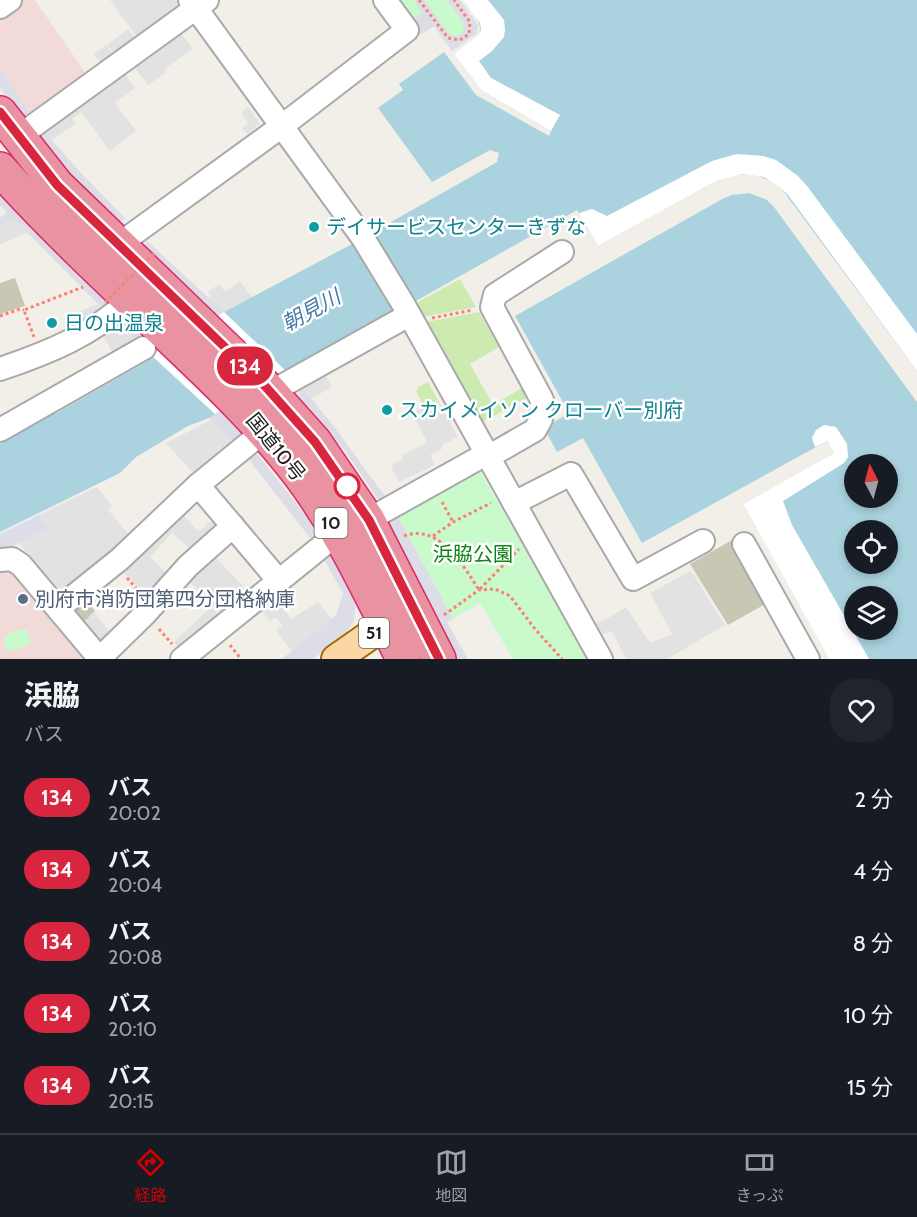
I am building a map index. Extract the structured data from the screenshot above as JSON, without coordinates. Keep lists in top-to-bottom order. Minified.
{"streets":{"highway":["国道10号","10"],"main road":["51"]},"crossings":[["国道10号","51"]],"water":["朝見川"],"parks":["浜脇公園"],"places":["デイサービスセンターきずな","日の出温泉","スカイメイソン クローバー別府","別府市消防団第四分団格納庫"],"lines":["bus line 134"],"north":"top","page":{"on_map":"134","heading":["浜脇","バス"],"list":[{"mark":"134","name":"バス","note":"20:02","value":"2 分"},{"mark":"134","name":"バス","note":"20:04","value":"4 分"},{"mark":"134","name":"バス","note":"20:08","value":"8 分"},{"mark":"134","name":"バス","note":"20:10","value":"10 分"},{"mark":"134","name":"バス","note":"20:15","value":"15 分"}],"tabs":["経路","地図","きっぷ"]}}
